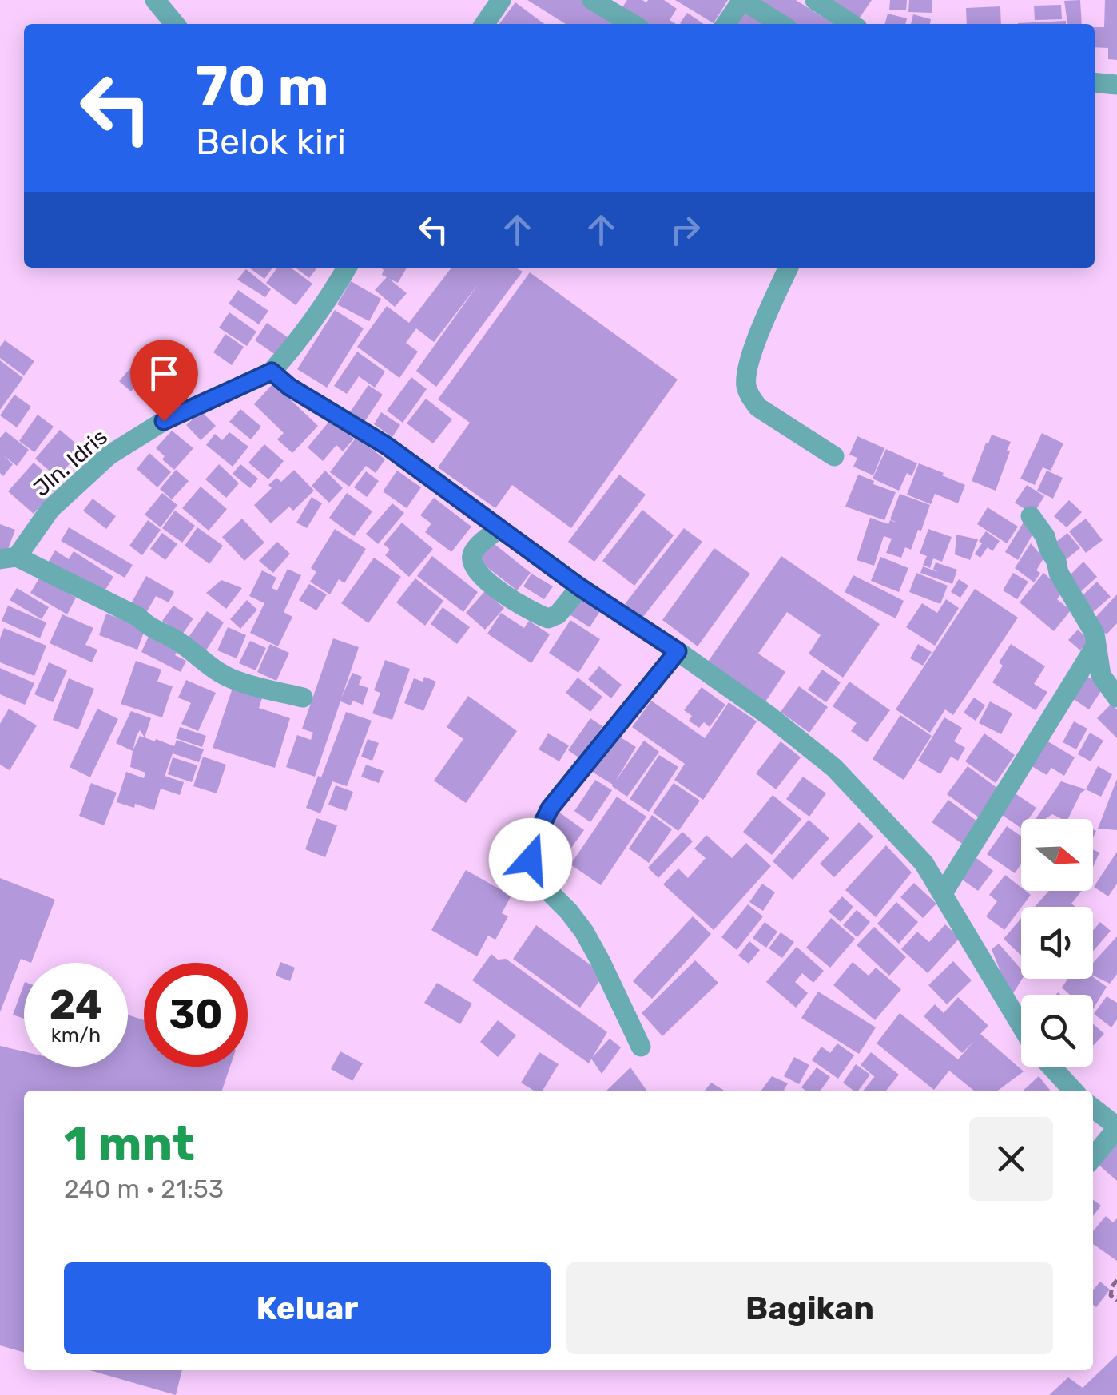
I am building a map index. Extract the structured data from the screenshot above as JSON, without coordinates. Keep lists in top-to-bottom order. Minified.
{"streets":{"street":["Jln. Idris"]},"north":"right","page":{"turn":["70 m","Belok kiri"],"speed":"24 km/h","limit":"30","heading":["1 mnt","240 m · 21:53"],"buttons":["Keluar","Bagikan"]}}
